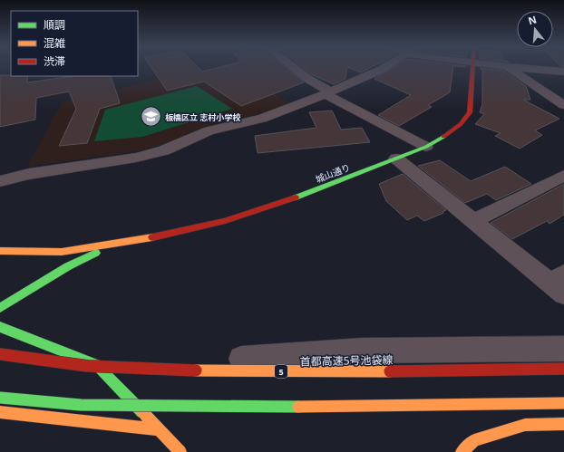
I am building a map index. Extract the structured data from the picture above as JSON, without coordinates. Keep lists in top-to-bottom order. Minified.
{"streets":{"main road":["城山通り","首都高速5号池袋線","5"]},"places":{"school or university":["板橋区立 志村小学校"]},"legend":["順調","混雑","渋滞"],"north":"top"}
